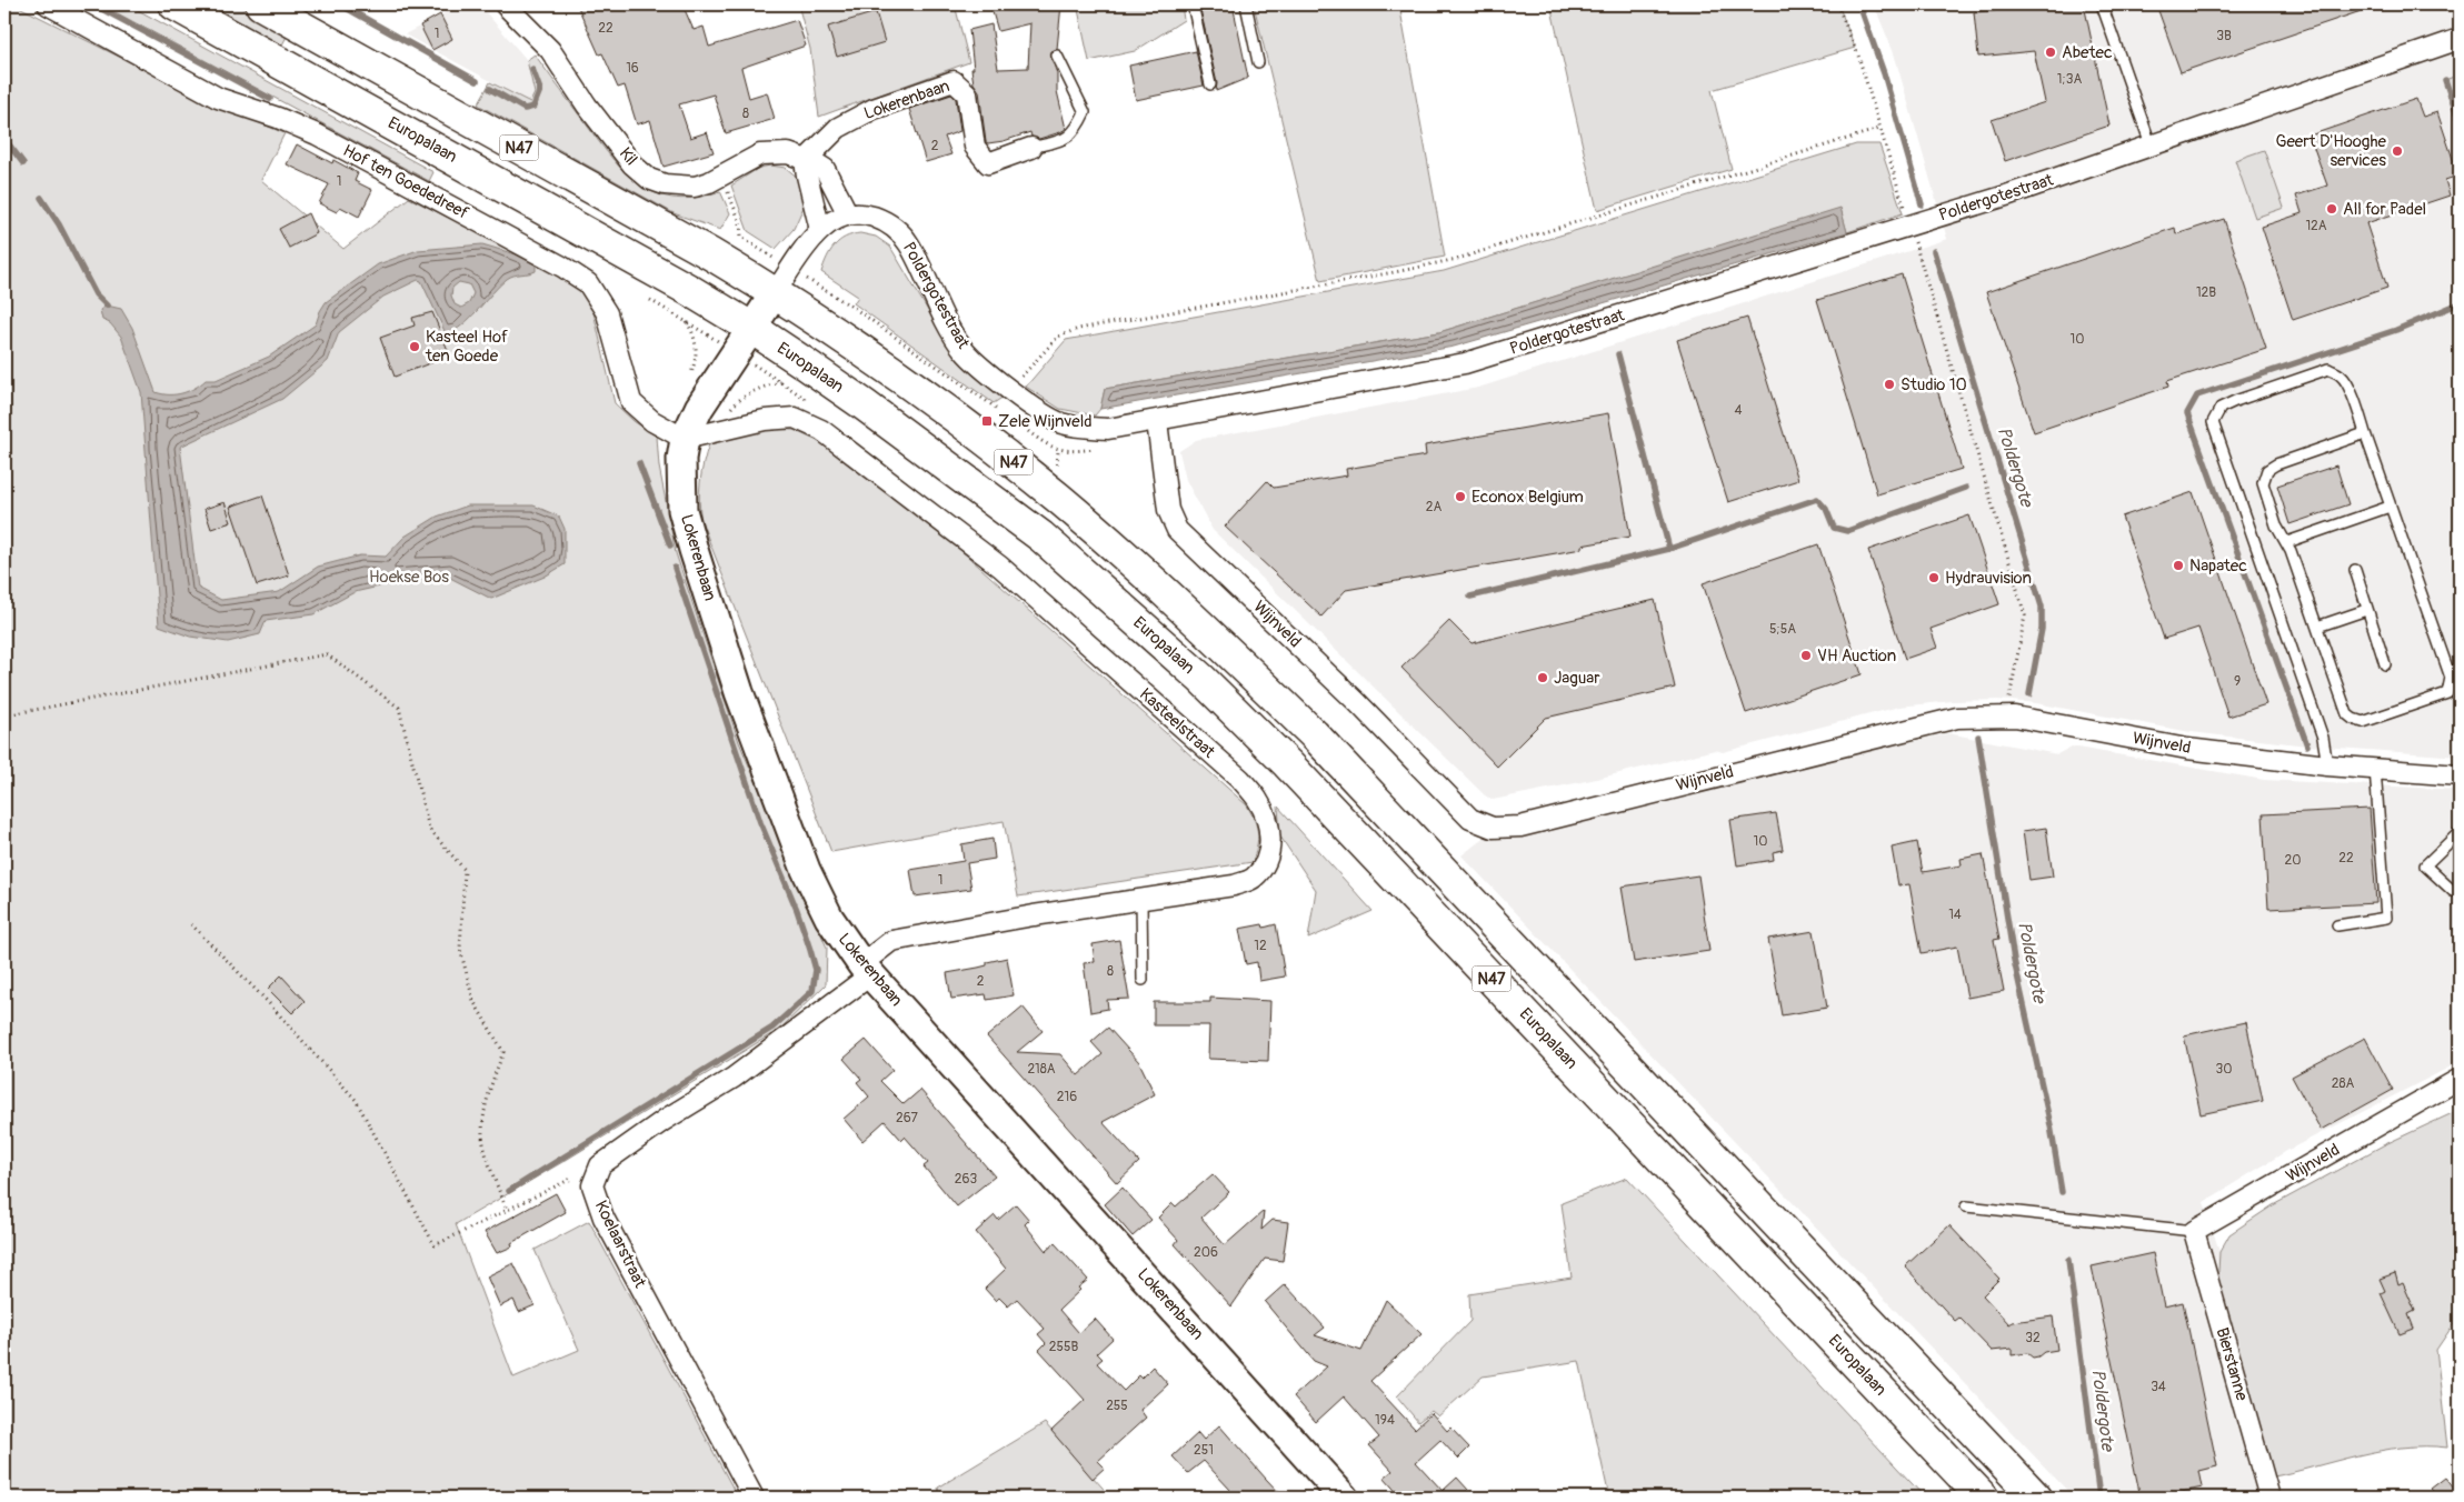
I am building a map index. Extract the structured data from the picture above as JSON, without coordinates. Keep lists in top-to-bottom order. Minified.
{"streets":{"highway":["Europalaan","N47"],"street":["Lokerenbaan","Kil","Hof ten Goededreef","Poldergotestraat","Wijnveld","Kasteelstraat","Koelaarstraat","Bierstanne"]},"crossings":[["Lokerenbaan","Europalaan"],["Lokerenbaan","N47"],["Lokerenbaan","Kil"],["Lokerenbaan","Hof ten Goededreef"],["Lokerenbaan","Kasteelstraat"],["Kil","Poldergotestraat"],["Hof ten Goededreef","Kasteelstraat"],["Poldergotestraat","Wijnveld"],["Wijnveld","Bierstanne"]],"water":["Poldergote"],"parks":["Hoekse Bos"],"places":{"other":["Abetec","Geert D'Hooghe services","All for Padel","Kasteel Hof ten Goede","Studio 10","Econox Belgium","Napatec","Hydrauvision","VH Auction","Jaguar"],"transit":["Zele Wijnveld"]},"house_numbers":["22","1","3B","16","1;3A","8","2","1","12A","12B","10","4","2A","5;5A","9","10","22","20","1","14","12","8","2","218A","30","28A","216","267","263","206","32","255B","34","255","194","251"]}
